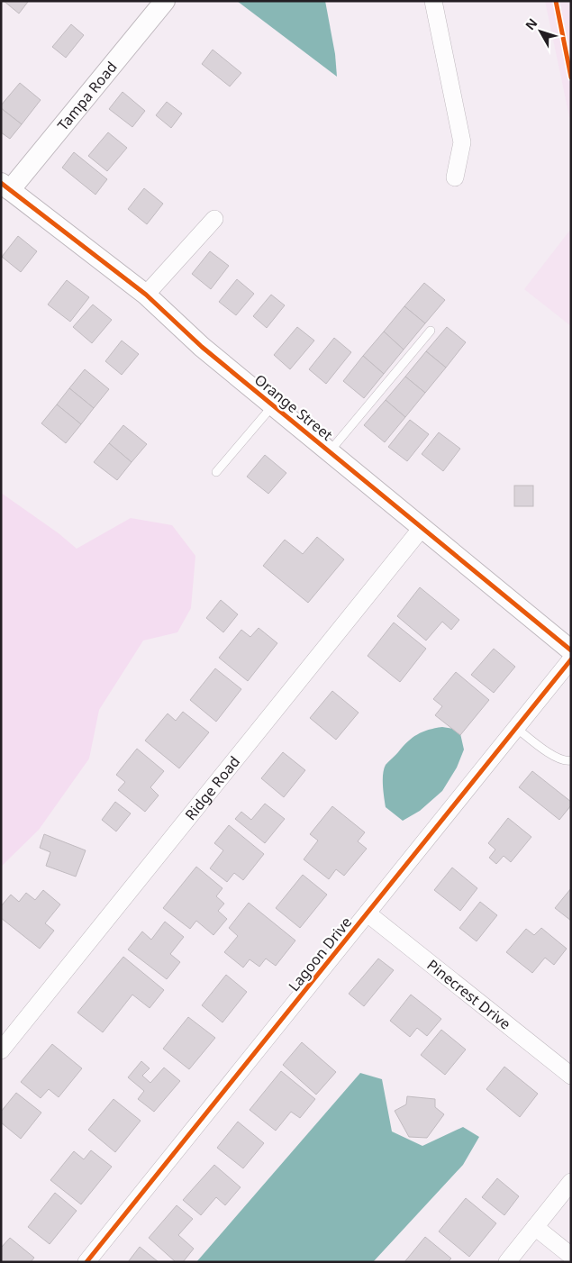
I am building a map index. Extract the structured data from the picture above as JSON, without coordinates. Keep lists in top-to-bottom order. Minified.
{"streets":{"street":["Tampa Road","Orange Street","Ridge Road","Lagoon Drive","Pinecrest Drive"]},"crossings":[["Tampa Road","Orange Street"],["Orange Street","Ridge Road"],["Lagoon Drive","Pinecrest Drive"]],"north":"top left"}
